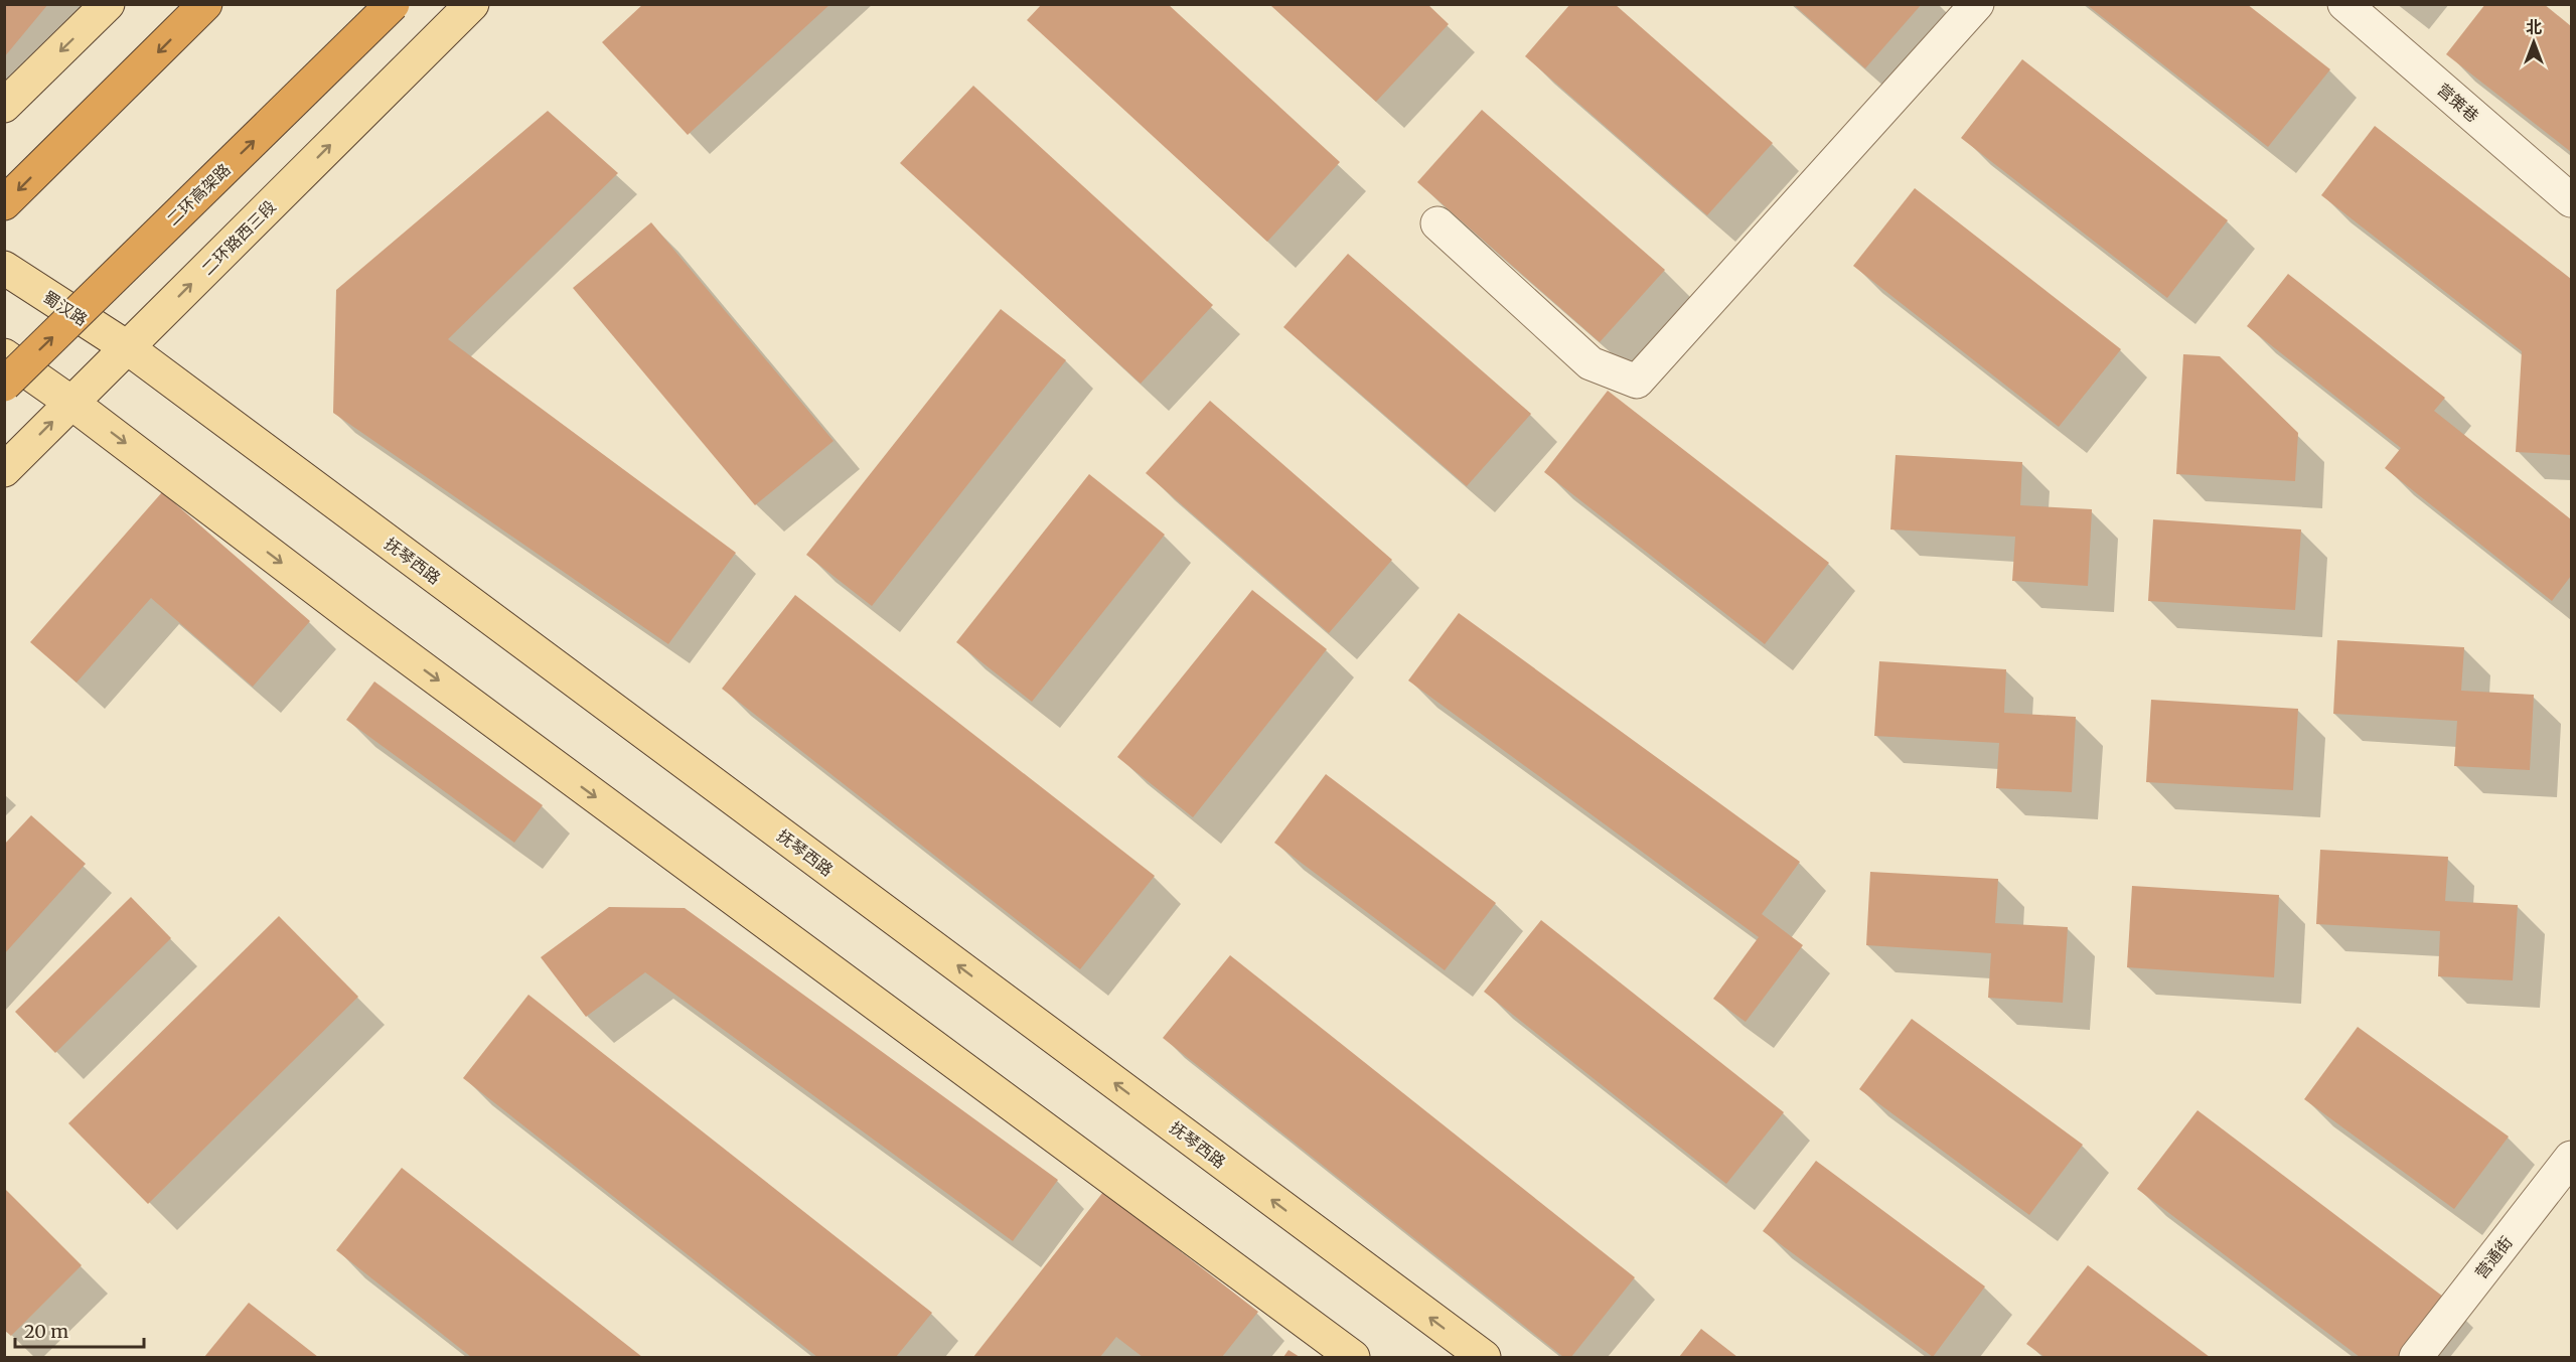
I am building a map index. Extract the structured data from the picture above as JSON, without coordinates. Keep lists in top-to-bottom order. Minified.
{"streets":{"highway":["二环高架路"],"main road":["二环路西三段","蜀汉路","抚琴西路"],"street":["营策巷","营通街"]},"crossings":[["二环路西三段","蜀汉路"],["二环路西三段","抚琴西路"],["蜀汉路","抚琴西路"]],"one_way":["二环路西三段"],"scale_bar":"20 m","north":"top"}
